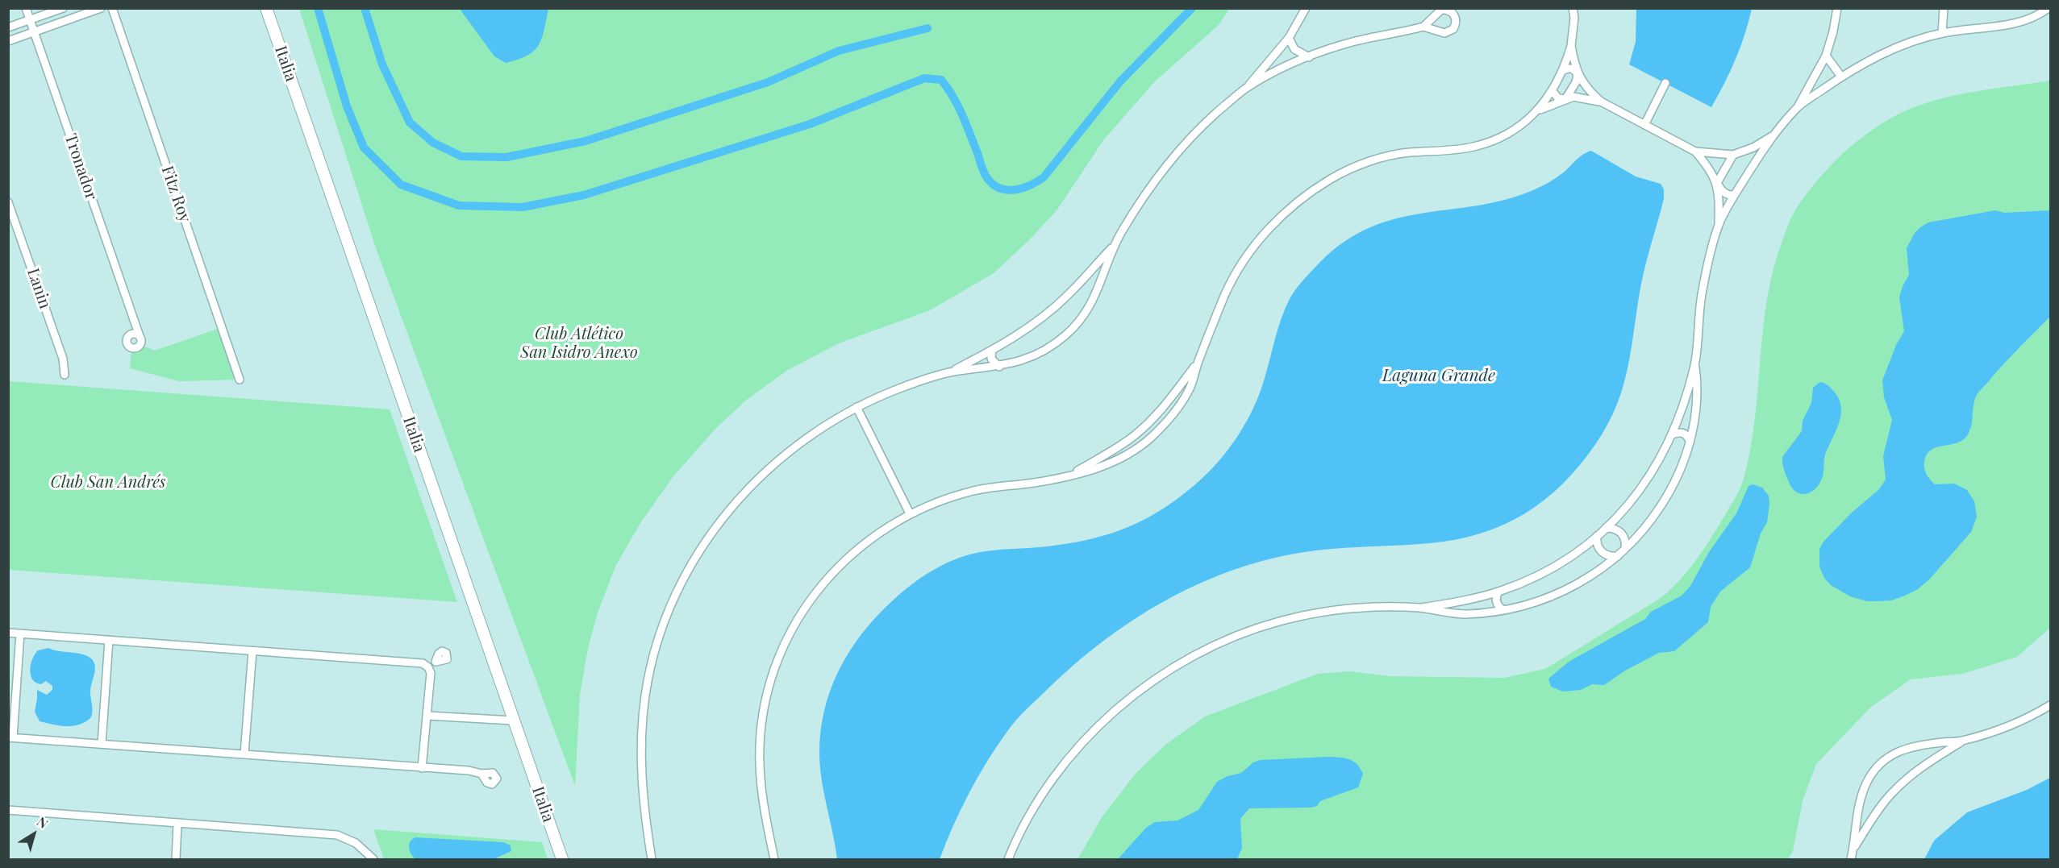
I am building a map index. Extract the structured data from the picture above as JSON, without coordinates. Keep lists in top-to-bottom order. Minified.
{"streets":{"street":["Italia","Tronador","Fitz Roy","Lanin"]},"water":["Laguna Grande"],"parks":["Club Atlético San Isidro Anexo","Club San Andrés"],"north":"top right"}
